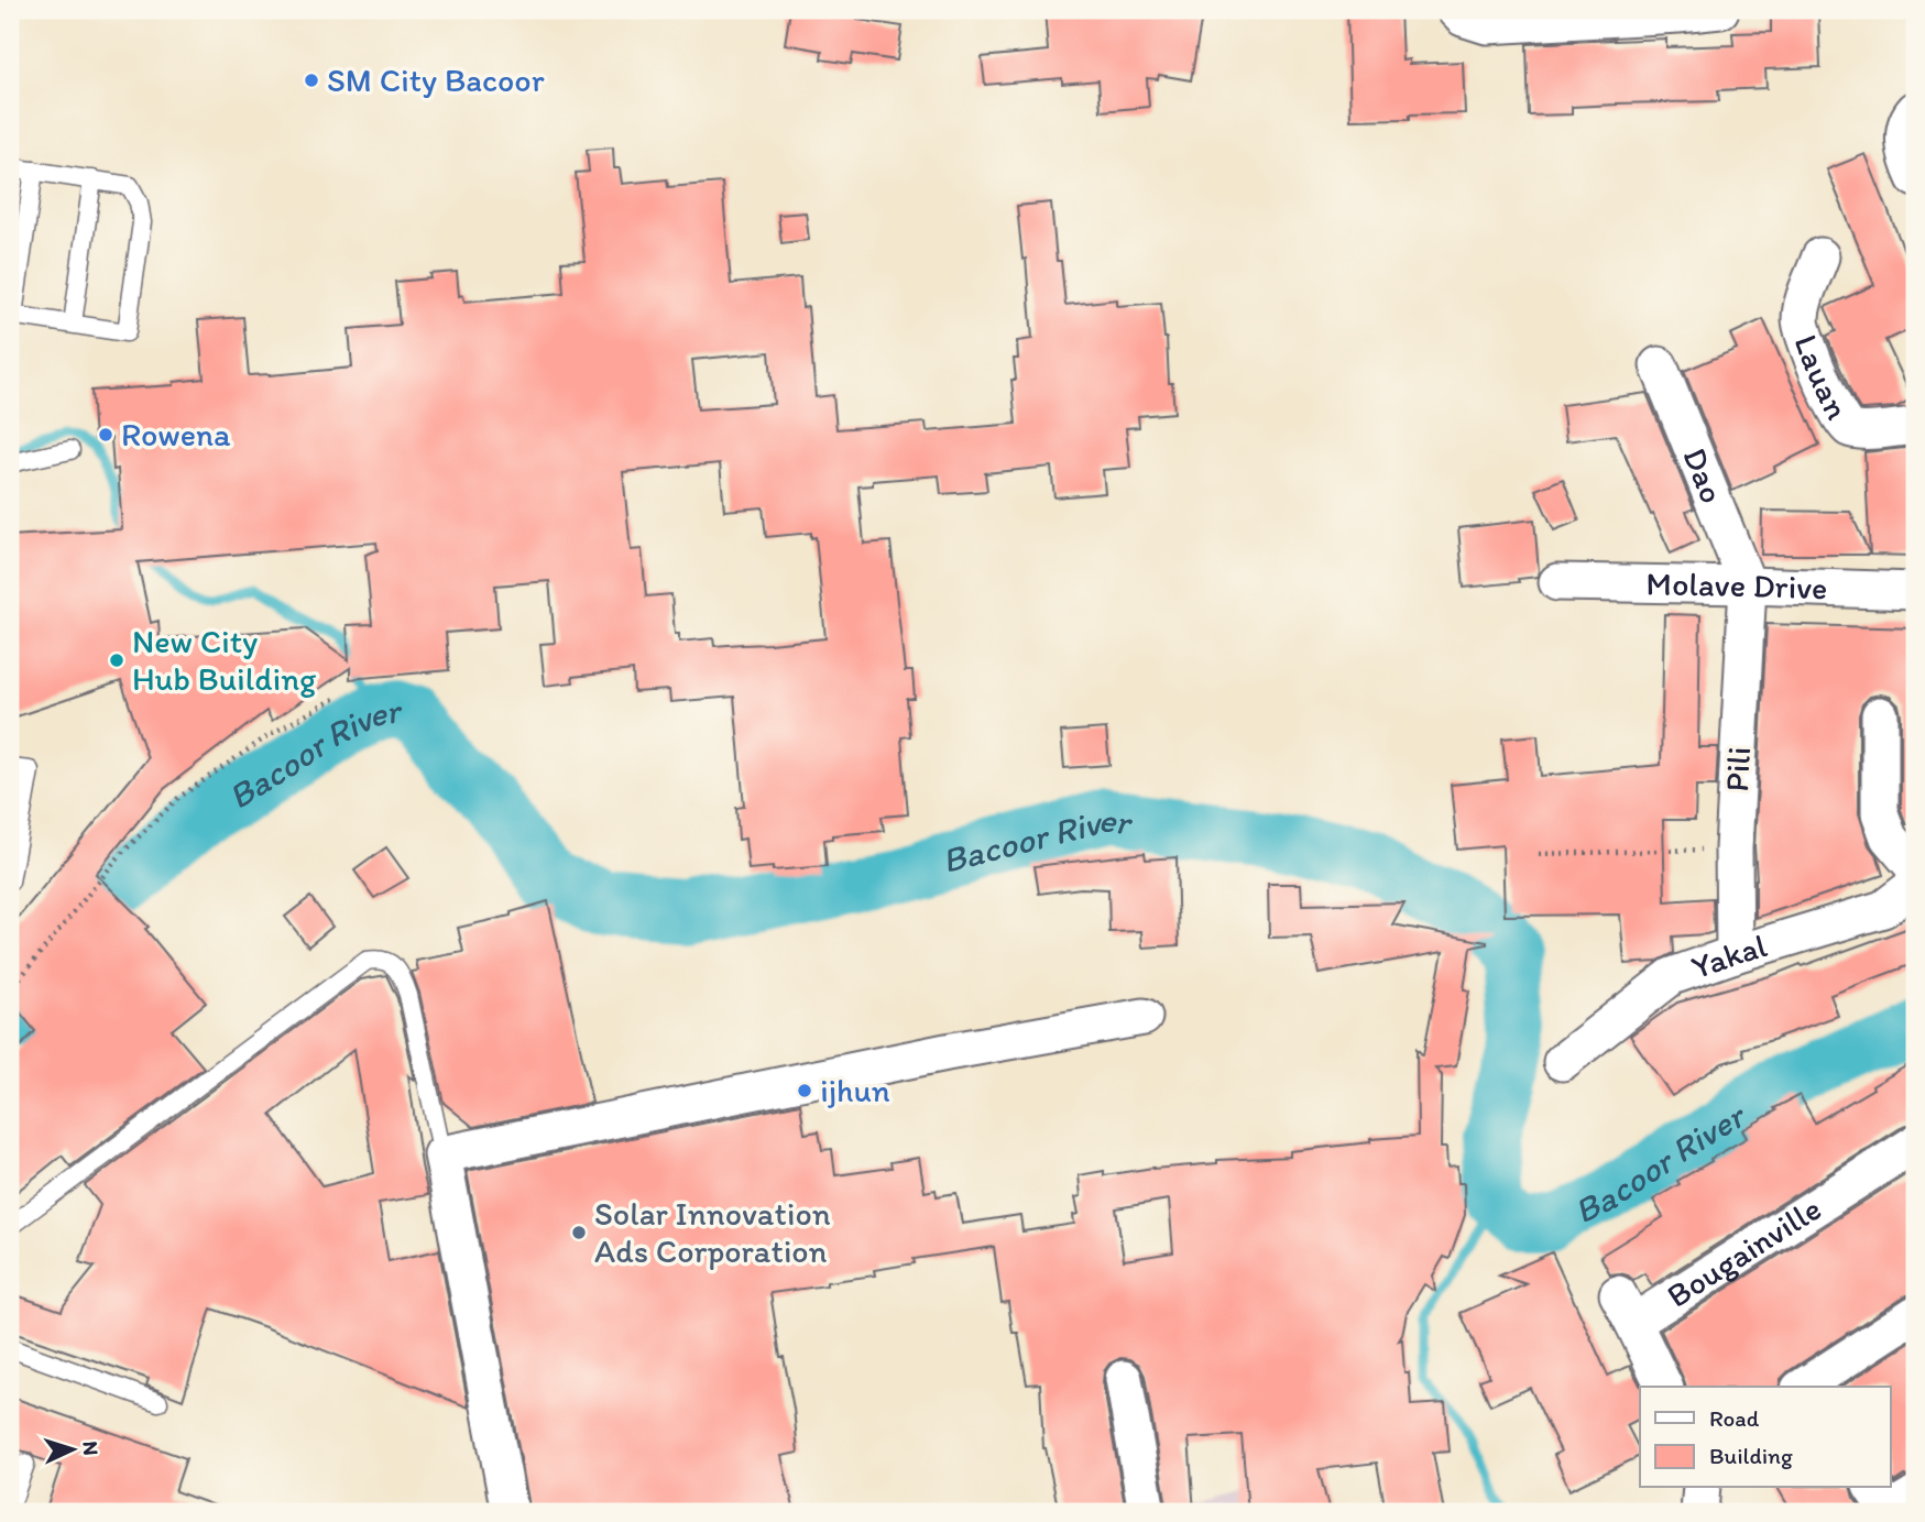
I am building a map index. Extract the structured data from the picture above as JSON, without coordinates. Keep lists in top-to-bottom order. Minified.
{"streets":{"street":["Lauan","Dao","Molave Drive","Pili","Yakal","Bougainville"]},"crossings":[["Dao","Molave Drive"],["Dao","Pili"],["Molave Drive","Pili"],["Pili","Yakal"]],"water":["Bacoor River"],"places":["SM City Bacoor","Rowena","New City Hub Building","ijhun","Solar Innovation Ads Corporation"],"legend":["Road","Building"],"north":"right"}
